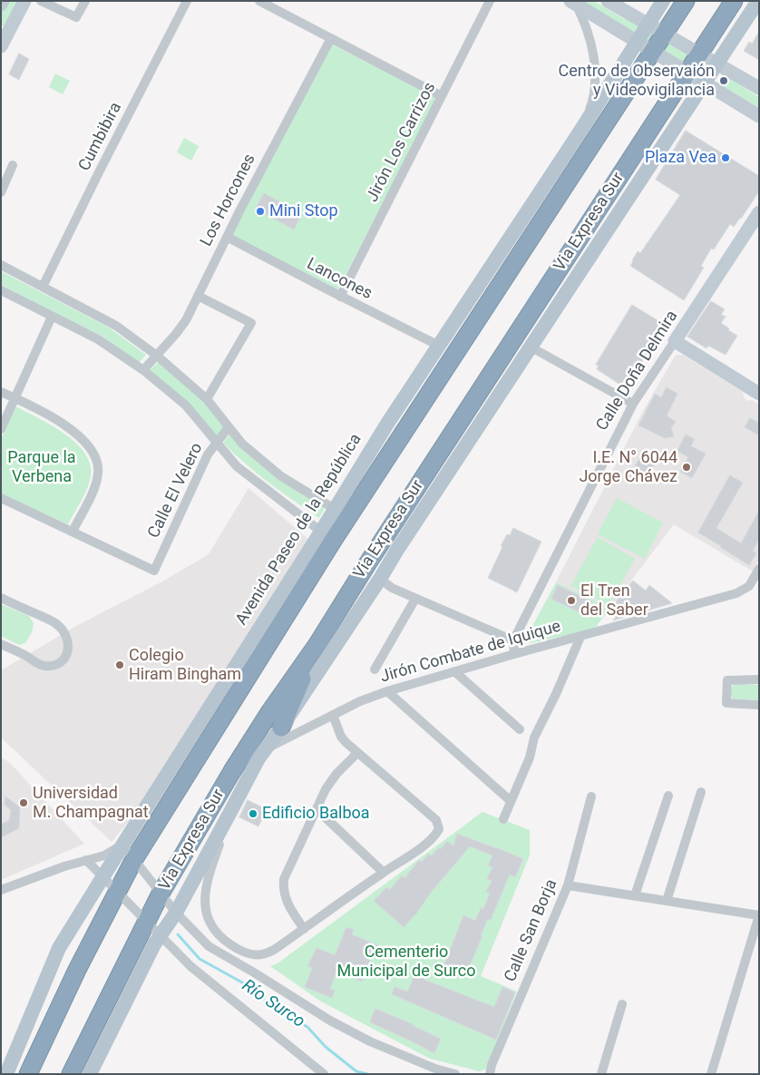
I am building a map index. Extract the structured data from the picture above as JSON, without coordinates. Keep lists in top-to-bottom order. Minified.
{"streets":{"highway":["Via Expresa Sur"],"main road":["Calle Doña Delmira","Avenida Paseo de la República"],"street":["Cumbibira","Jirón Los Carrizos","Los Horcones","Lancones","Calle El Velero","Jirón Combate de Iquique","Calle San Borja"]},"crossings":[["Jirón Los Carrizos","Lancones"],["Los Horcones","Lancones"],["Lancones","Avenida Paseo de la República"]],"water":["Río Surco"],"parks":["Parque la Verbena","Cementerio Municipal de Surco"],"places":["Centro de Observaión y Videovigilancia","Plaza Vea","Mini Stop","I.E. N° 6044 Jorge Chávez","El Tren del Saber","Colegio Hiram Bingham","Universidad M. Champagnat","Edificio Balboa"]}
